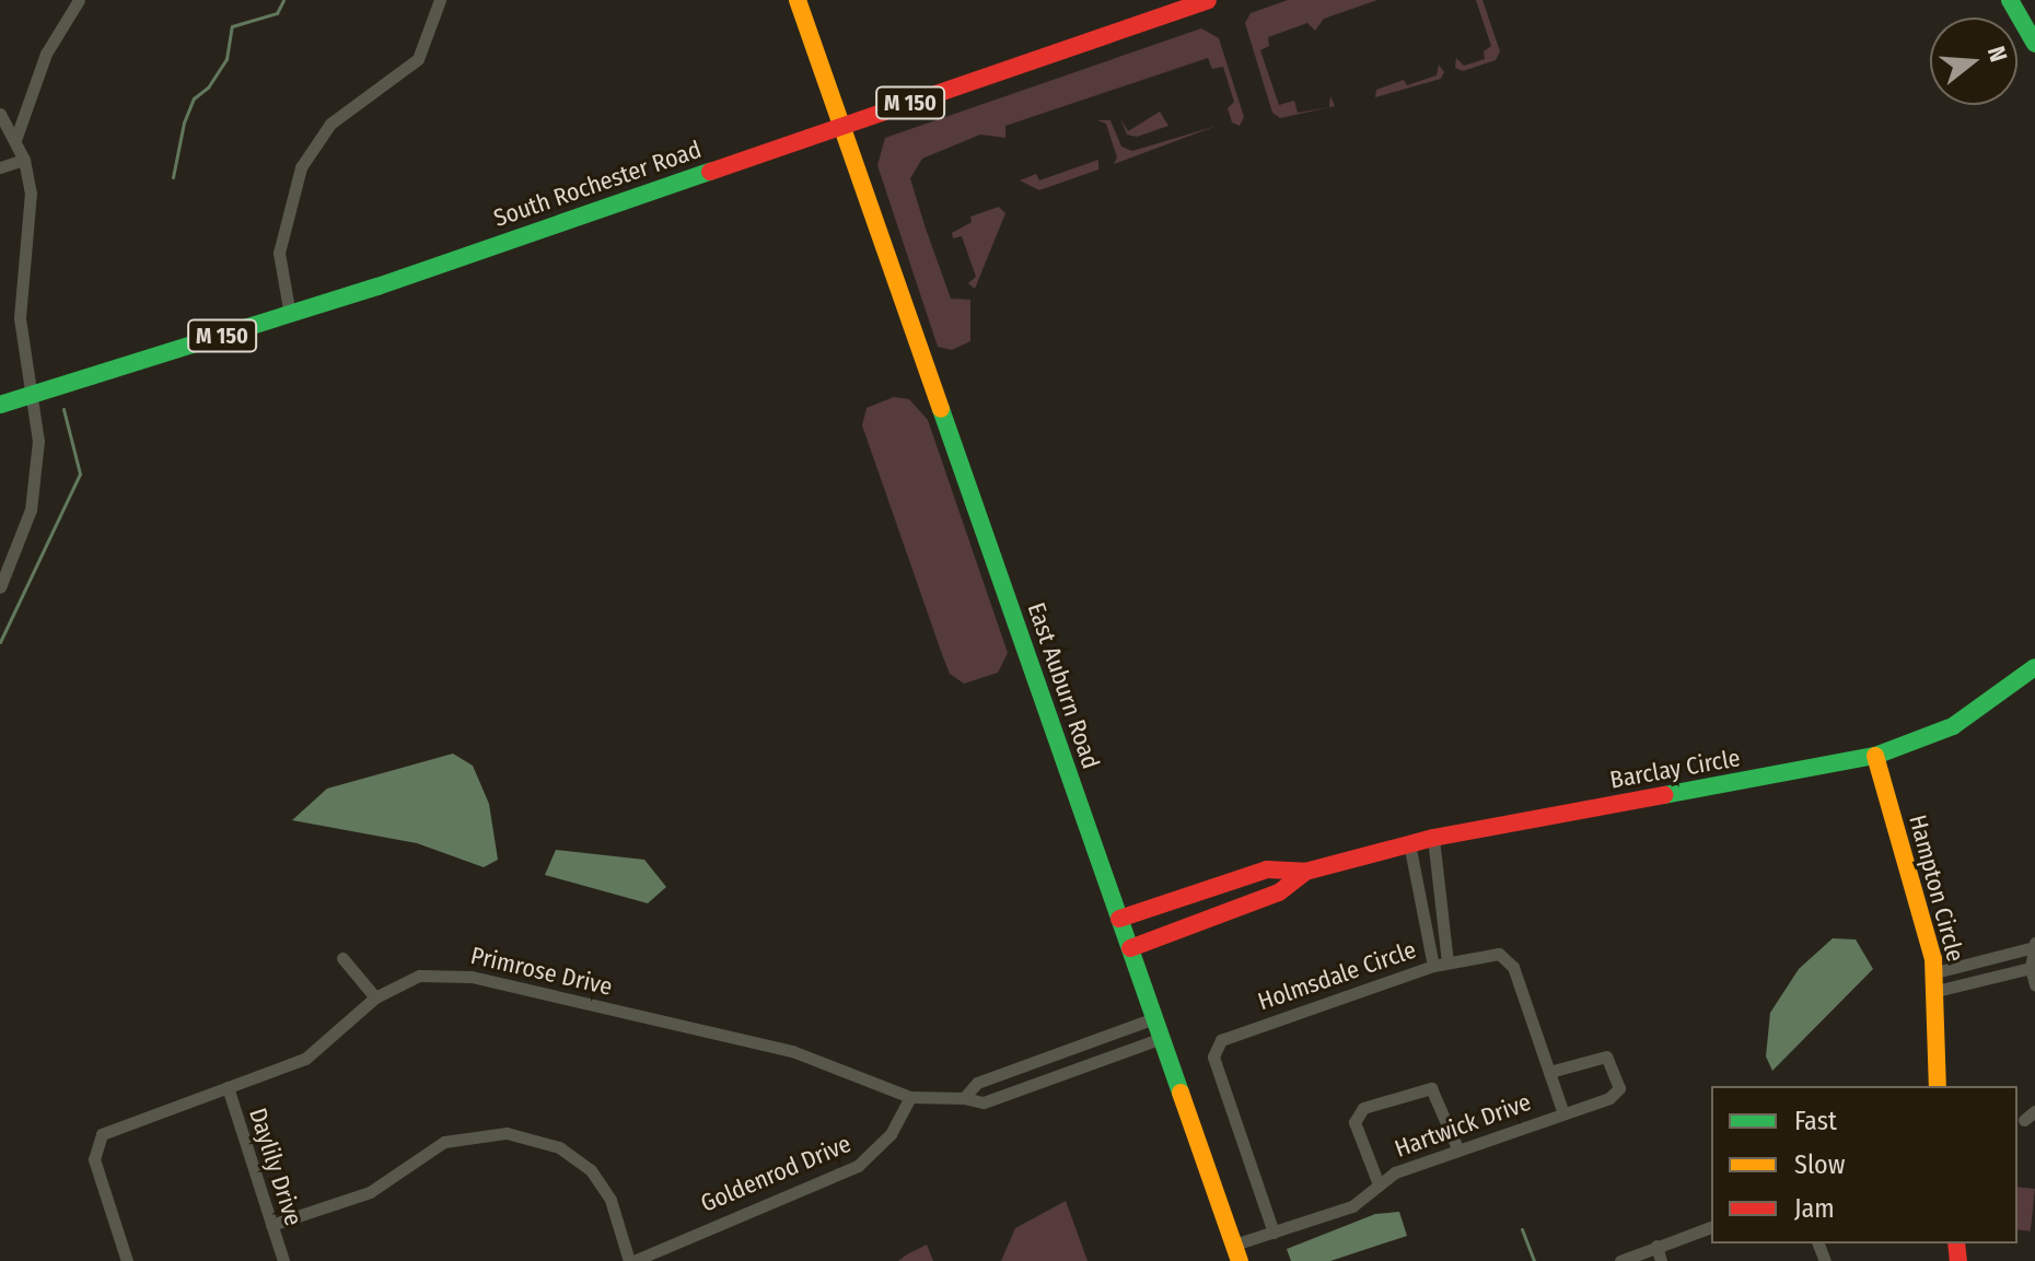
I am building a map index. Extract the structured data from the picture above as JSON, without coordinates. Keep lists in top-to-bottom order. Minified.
{"streets":{"main road":["M 150","South Rochester Road","East Auburn Road","Barclay Circle","Hampton Circle"],"street":["Primrose Drive","Holmsdale Circle","Hartwick Drive","Daylily Drive","Goldenrod Drive"]},"crossings":[["South Rochester Road","East Auburn Road"],["East Auburn Road","Barclay Circle"],["East Auburn Road","Primrose Drive"],["East Auburn Road","Hartwick Drive"],["Barclay Circle","Hampton Circle"],["Primrose Drive","Daylily Drive"],["Primrose Drive","Goldenrod Drive"],["Holmsdale Circle","Hartwick Drive"]],"legend":["Fast","Slow","Jam"],"north":"right"}
